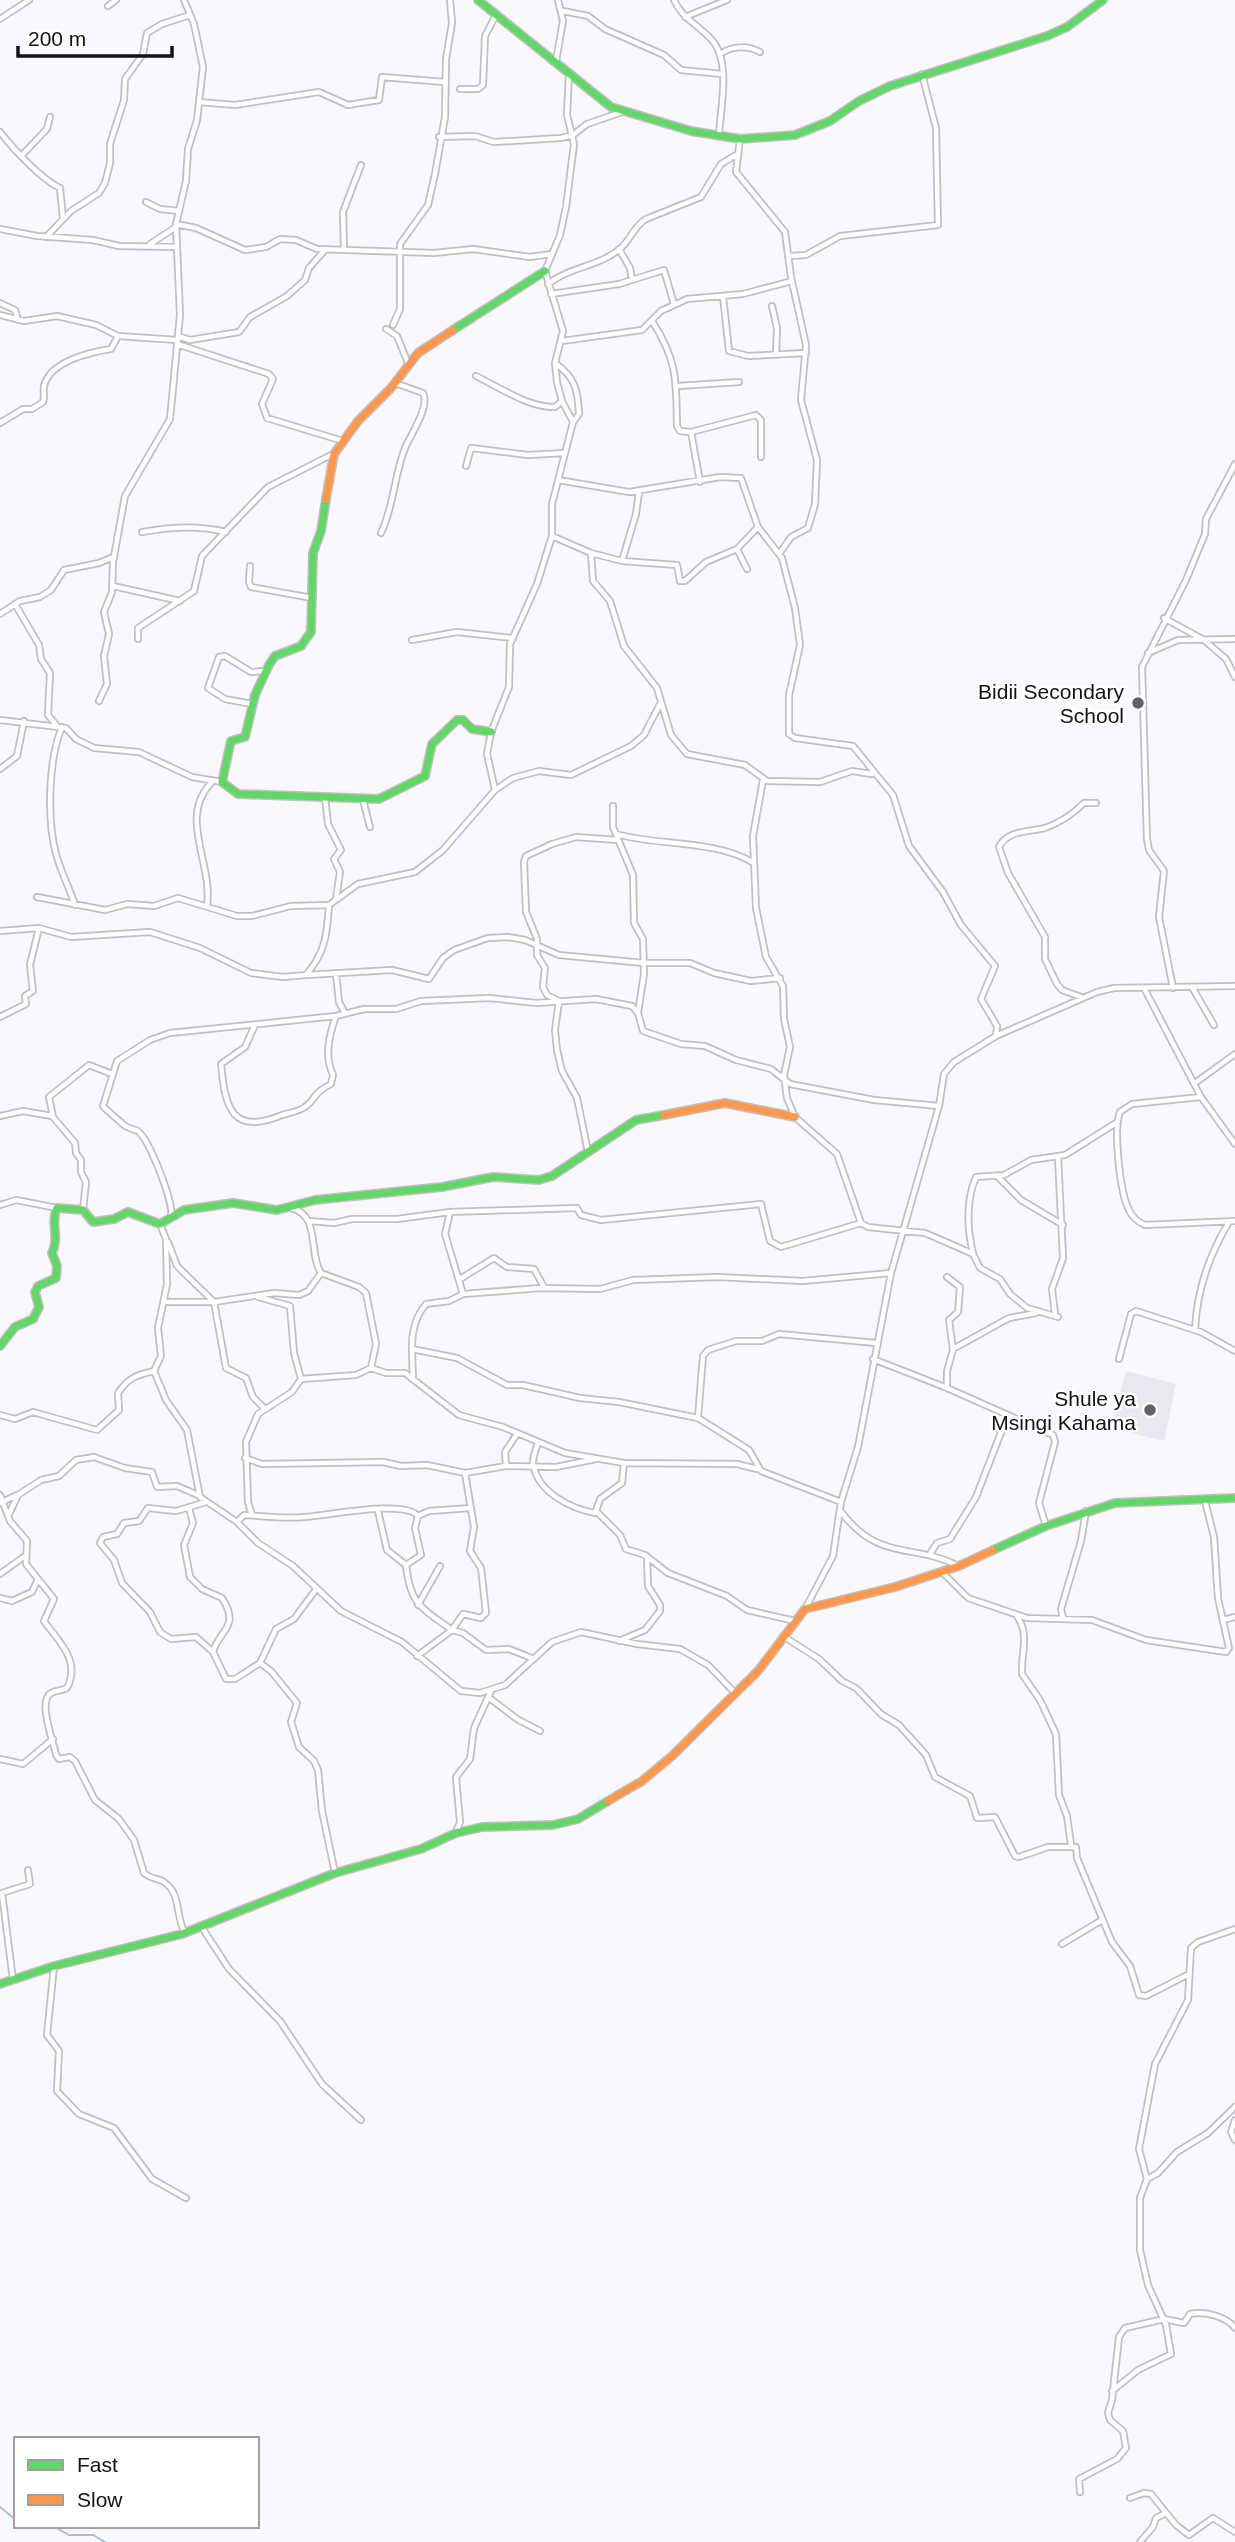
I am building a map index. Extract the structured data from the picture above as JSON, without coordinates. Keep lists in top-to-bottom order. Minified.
{"places":["Bidii Secondary School","Shule ya Msingi Kahama"],"legend":["Fast","Slow"],"scale_bar":"200 m"}
